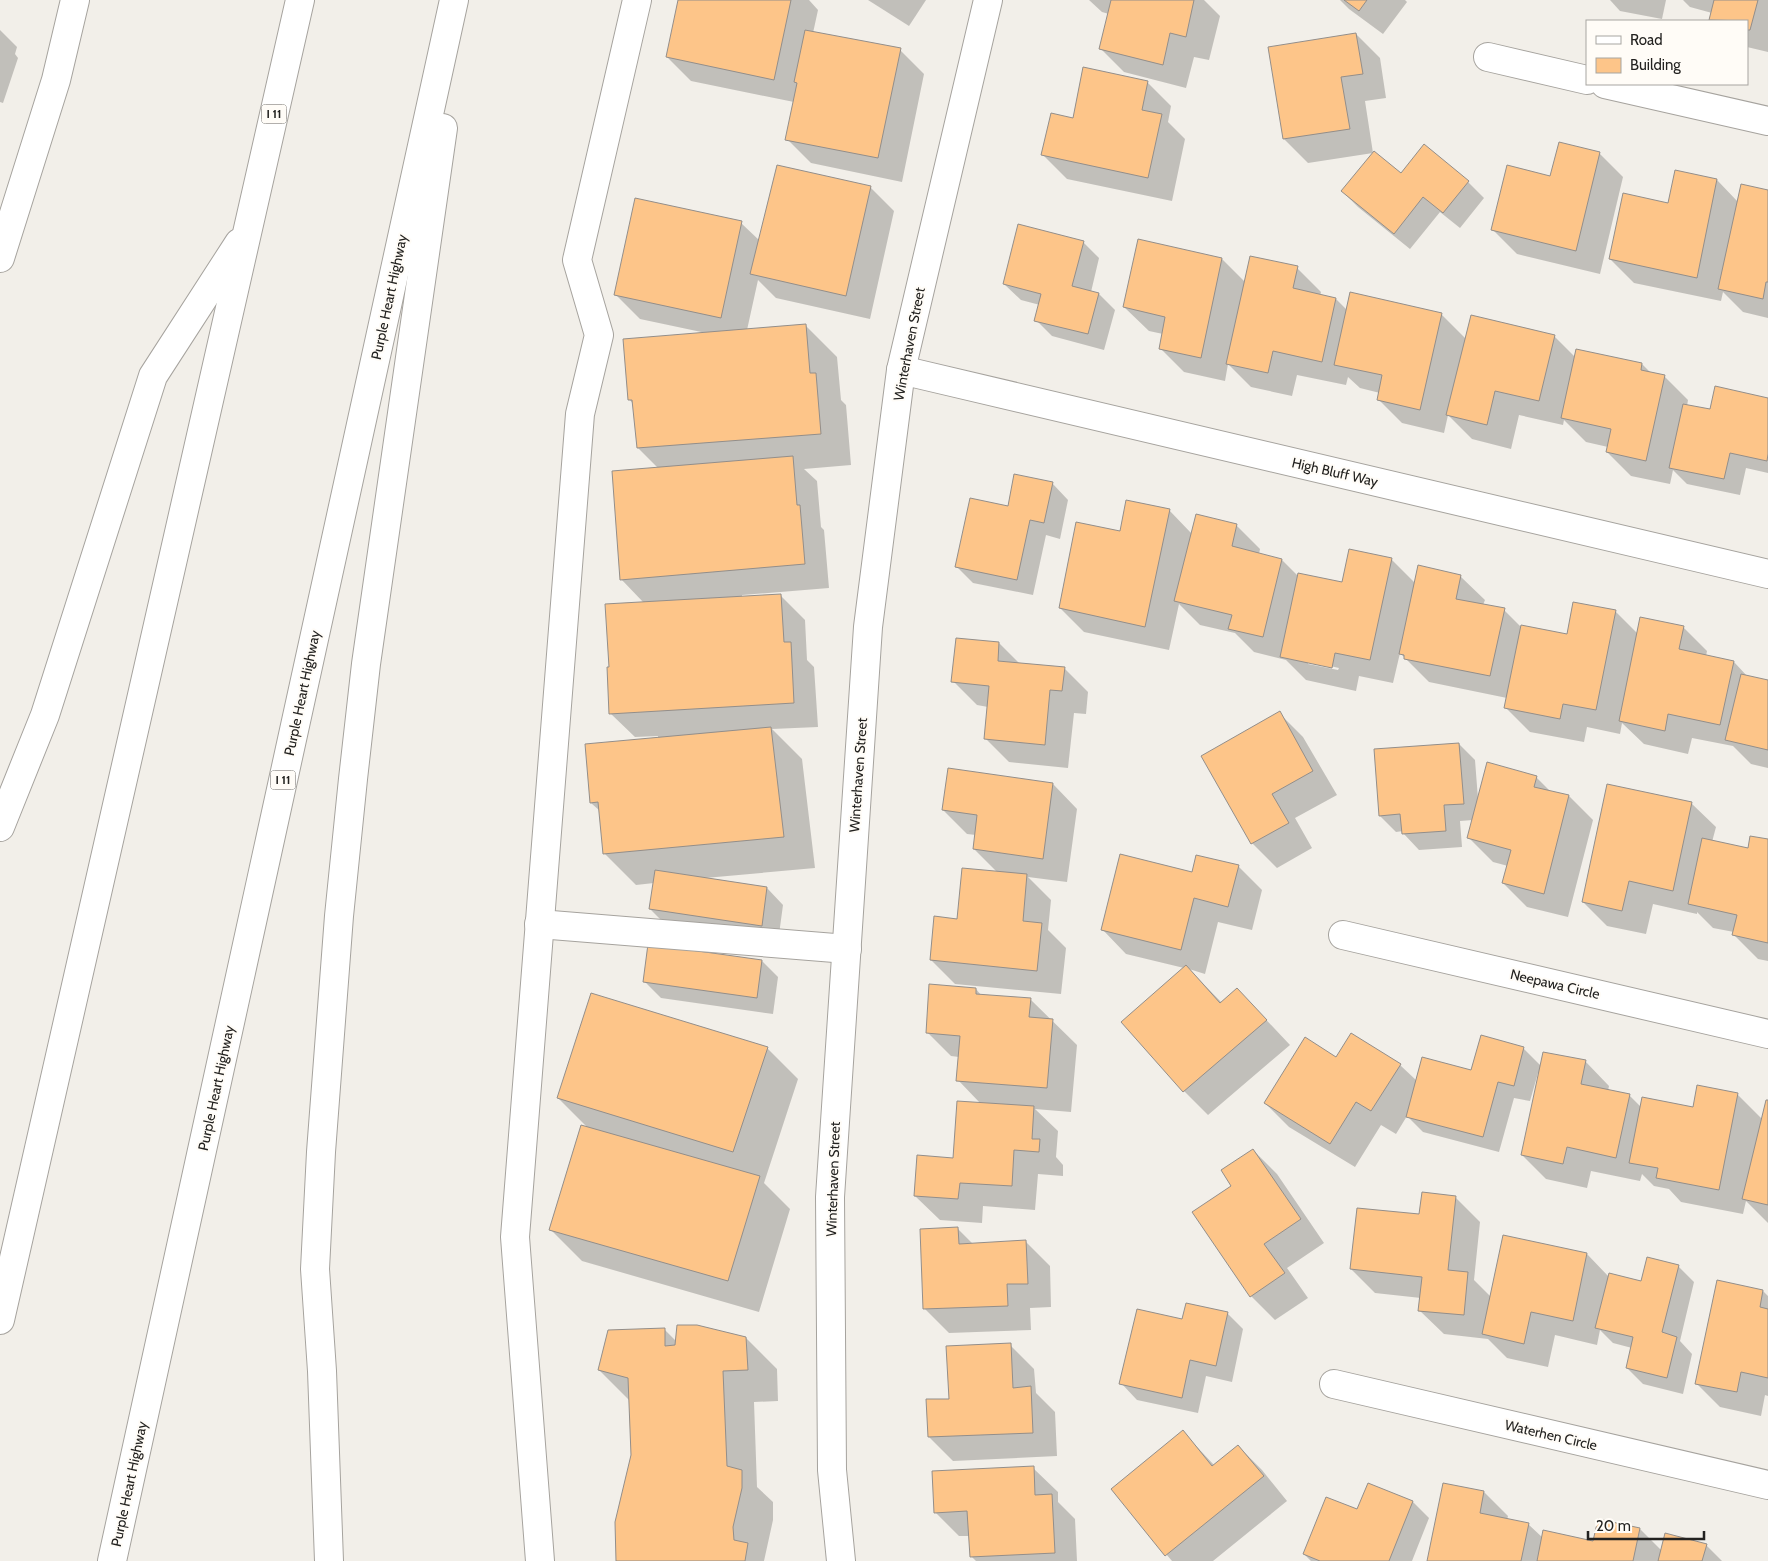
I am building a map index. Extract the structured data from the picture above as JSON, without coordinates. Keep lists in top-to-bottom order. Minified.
{"streets":{"main road":["I 11","Purple Heart Highway","Winterhaven Street","High Bluff Way","Neepawa Circle","Waterhen Circle"]},"crossings":[["Winterhaven Street","High Bluff Way"]],"legend":["Road","Building"],"scale_bar":"20 m"}
